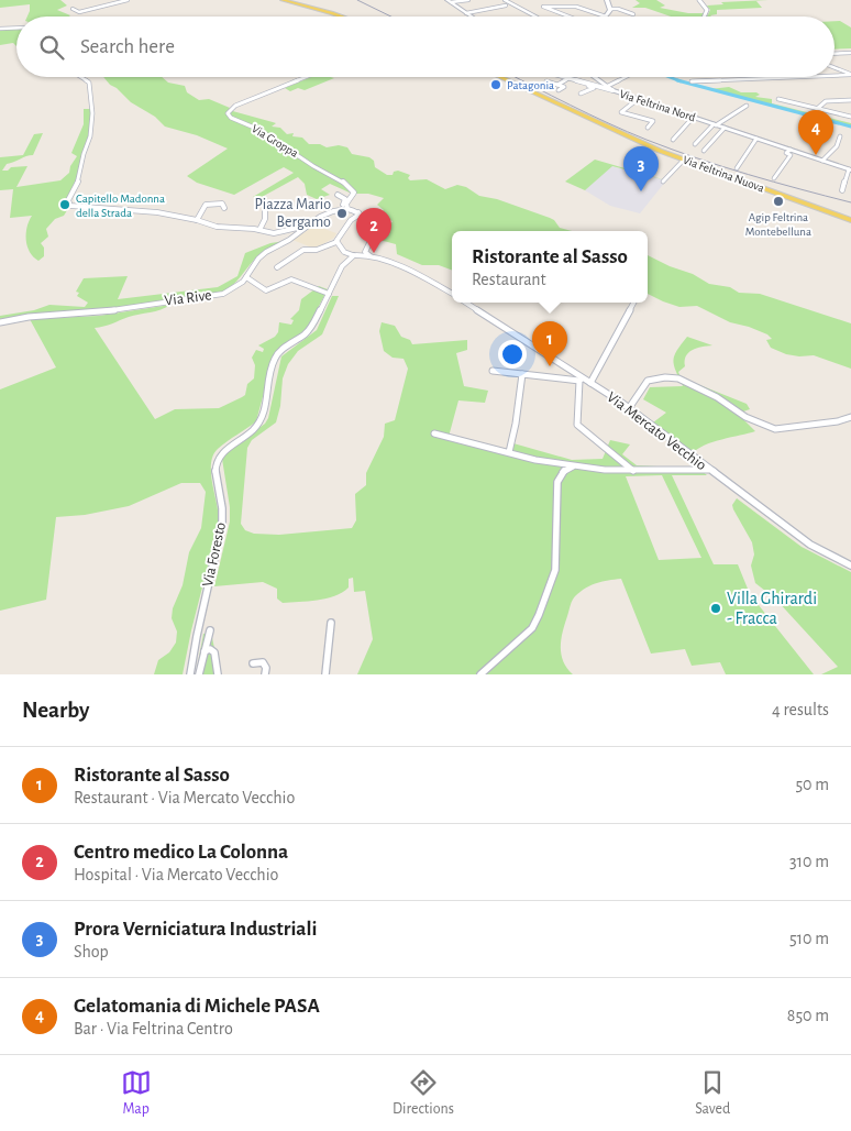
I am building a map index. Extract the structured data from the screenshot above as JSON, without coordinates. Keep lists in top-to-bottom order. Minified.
{"streets":{"main road":["Via Feltrina Nord","Via Feltrina Nuova"],"street":["Via Groppa","Via Rive","Via Mercato Vecchio","Via Foresto"]},"crossings":[["Via Groppa","Via Rive"]],"places":["Patagonia","Agip Feltrina Montebelluna","Capitello Madonna della Strada","Piazza Mario Bergamo","Villa Ghirardi - Fracca"],"page":{"search":"Search here","pins":["4","3","2","1"],"popup":["Ristorante al Sasso","Restaurant"],"heading":["Nearby","4 results"],"list":[{"mark":"1","name":"Ristorante al Sasso","note":"Restaurant · Via Mercato Vecchio","value":"50 m"},{"mark":"2","name":"Centro medico La Colonna","note":"Hospital · Via Mercato Vecchio","value":"310 m"},{"mark":"3","name":"Prora Verniciatura Industriali","note":"Shop","value":"510 m"},{"mark":"4","name":"Gelatomania di Michele PASA","note":"Bar · Via Feltrina Centro","value":"850 m"}],"nav":["Map","Directions","Saved"]}}
